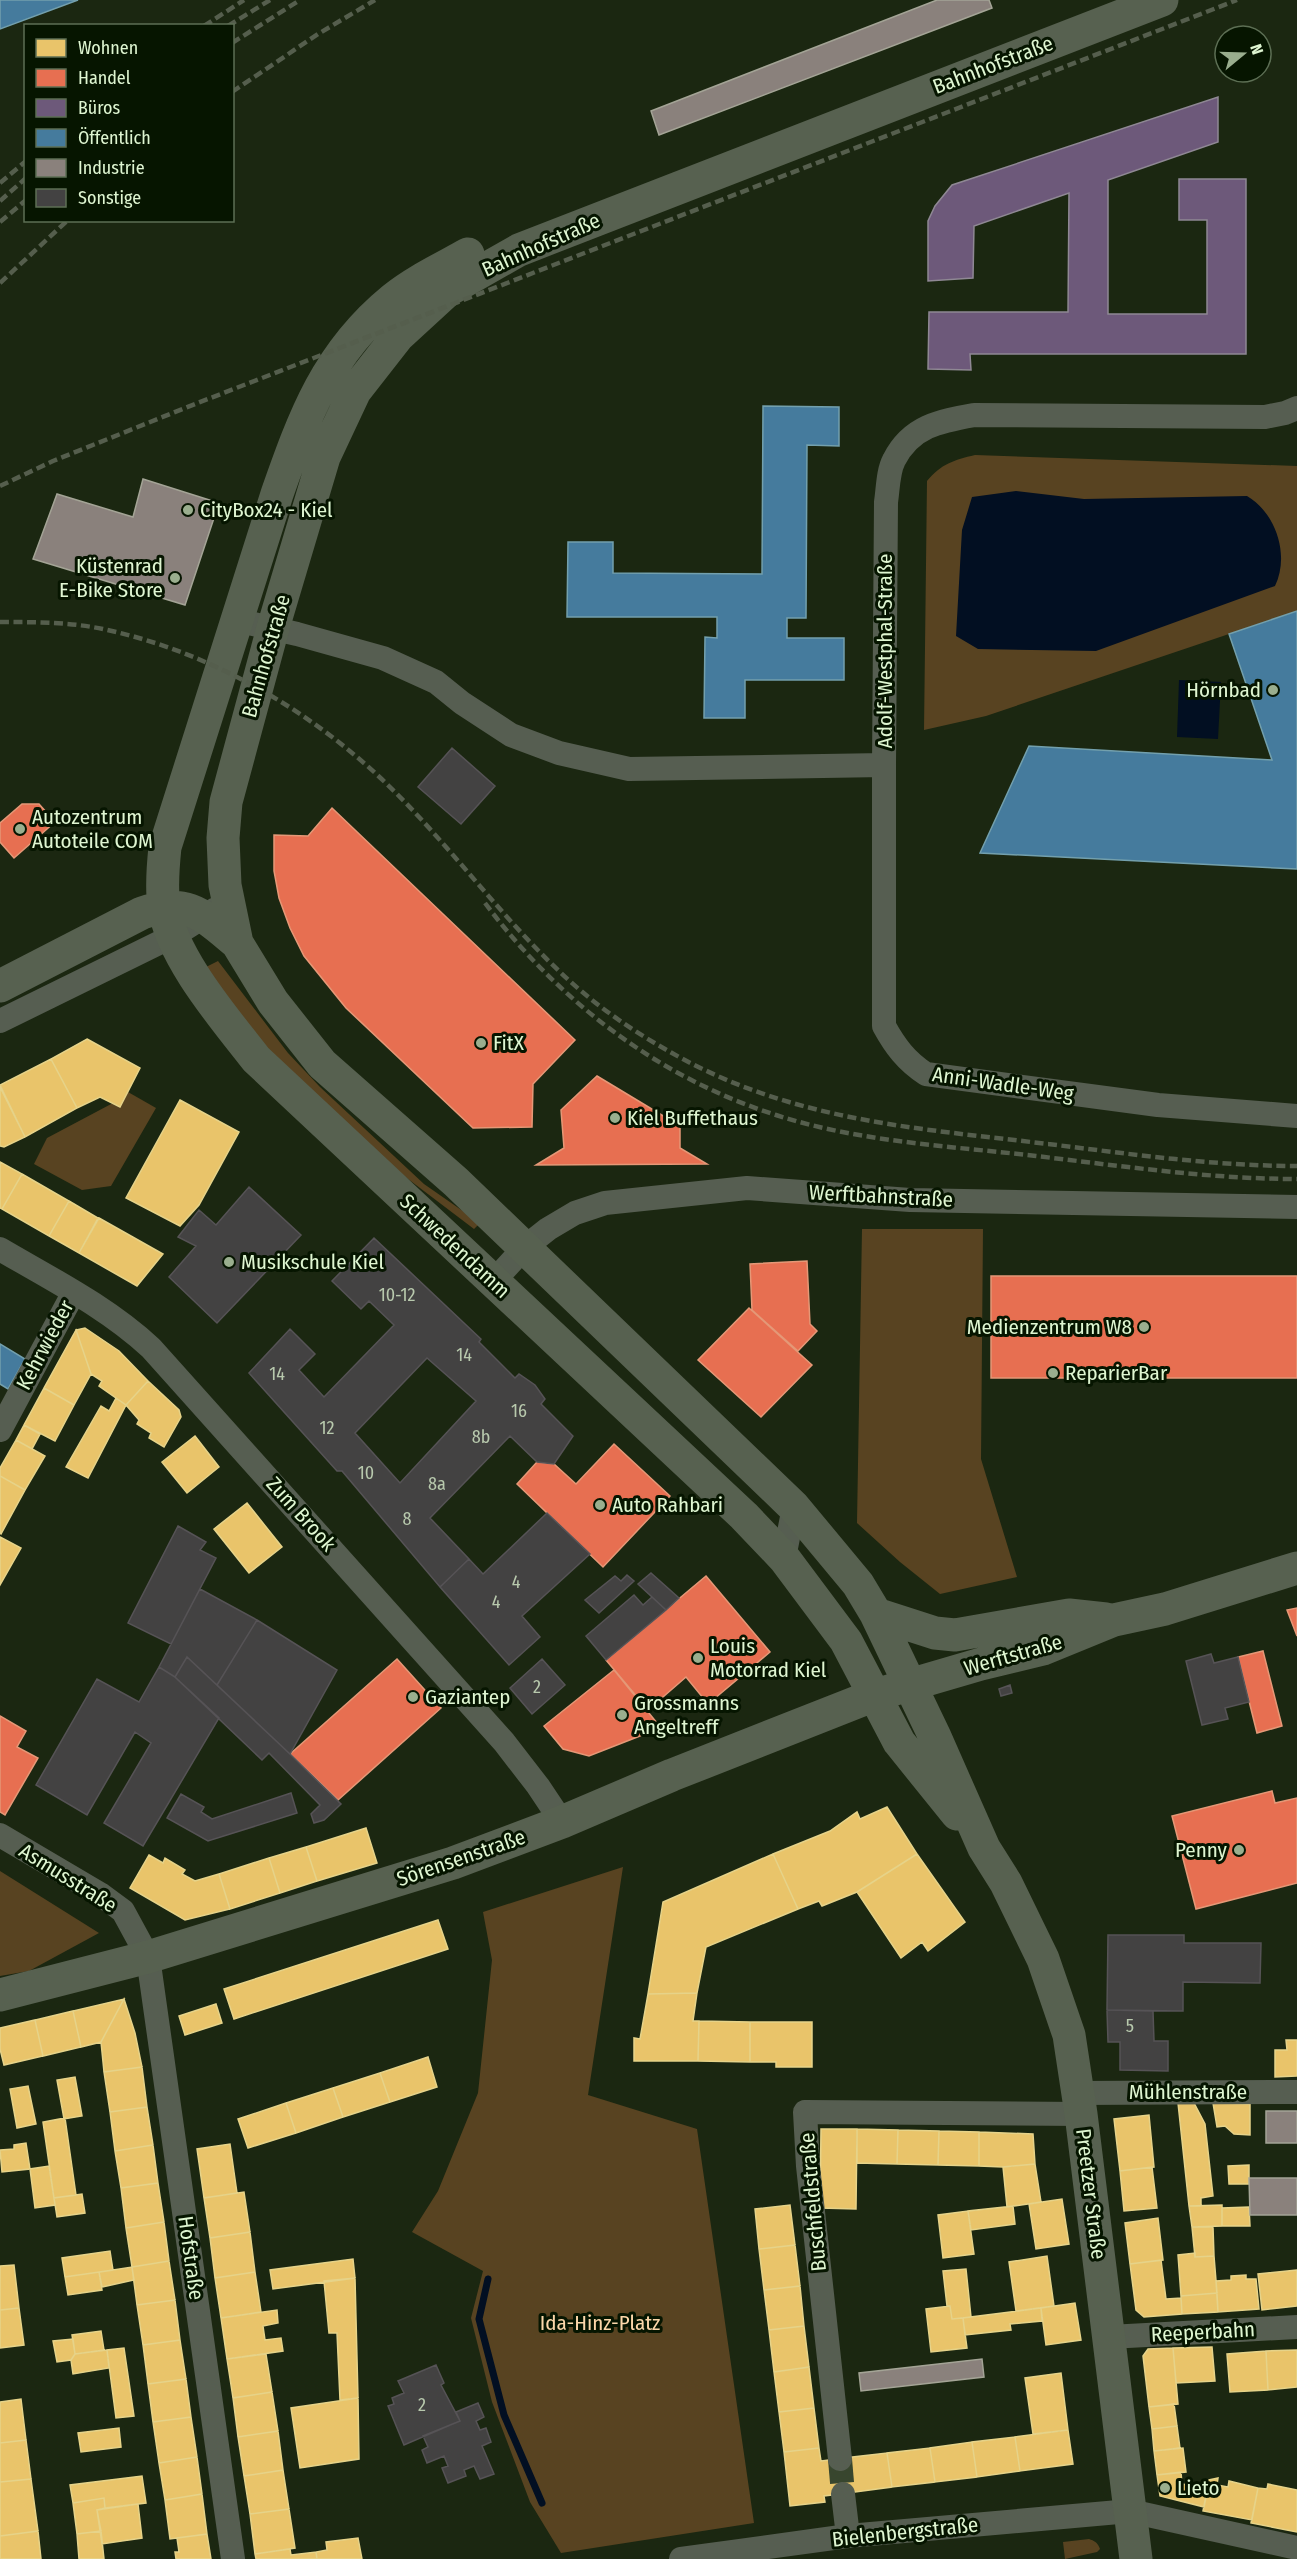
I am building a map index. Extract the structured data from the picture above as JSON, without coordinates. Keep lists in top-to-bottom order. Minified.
{"streets":{"main road":["Bahnhofstraße","Schwedendamm","Werftstraße","Sörensenstraße","Preetzer Straße"],"street":["Adolf-Westphal-Straße","Anni-Wadle-Weg","Werftbahnstraße","Kehrwieder","Zum Brook","Asmusstraße","Mühlenstraße","Buschfeldstraße","Hofstraße","Reeperbahn","Bielenbergstraße"]},"crossings":[["Bahnhofstraße","Adolf-Westphal-Straße"],["Bahnhofstraße","Schwedendamm"],["Adolf-Westphal-Straße","Anni-Wadle-Weg"],["Werftbahnstraße","Schwedendamm"],["Schwedendamm","Sörensenstraße"],["Schwedendamm","Preetzer Straße"],["Kehrwieder","Zum Brook"],["Zum Brook","Sörensenstraße"],["Werftstraße","Sörensenstraße"],["Werftstraße","Preetzer Straße"],["Sörensenstraße","Asmusstraße"],["Sörensenstraße","Preetzer Straße"],["Sörensenstraße","Hofstraße"],["Asmusstraße","Hofstraße"],["Mühlenstraße","Preetzer Straße"],["Mühlenstraße","Buschfeldstraße"],["Preetzer Straße","Buschfeldstraße"],["Preetzer Straße","Reeperbahn"],["Preetzer Straße","Bielenbergstraße"]],"parks":["Ida-Hinz-Platz"],"places":["CityBox24 - Kiel","Küstenrad E-Bike Store","Hörnbad","Autozentrum Autoteile COM","FitX","Kiel Buffethaus","Musikschule Kiel","Medienzentrum W8","ReparierBar","Auto Rahbari","Louis Motorrad Kiel","Gaziantep","Grossmanns Angeltreff","Penny","Lieto"],"house_numbers":["10-12","14","14","16","12","8b","10","8a","8","4","4","2","5","2"],"legend":["Wohnen","Handel","Büros","Öffentlich","Industrie","Sonstige"],"north":"right"}
